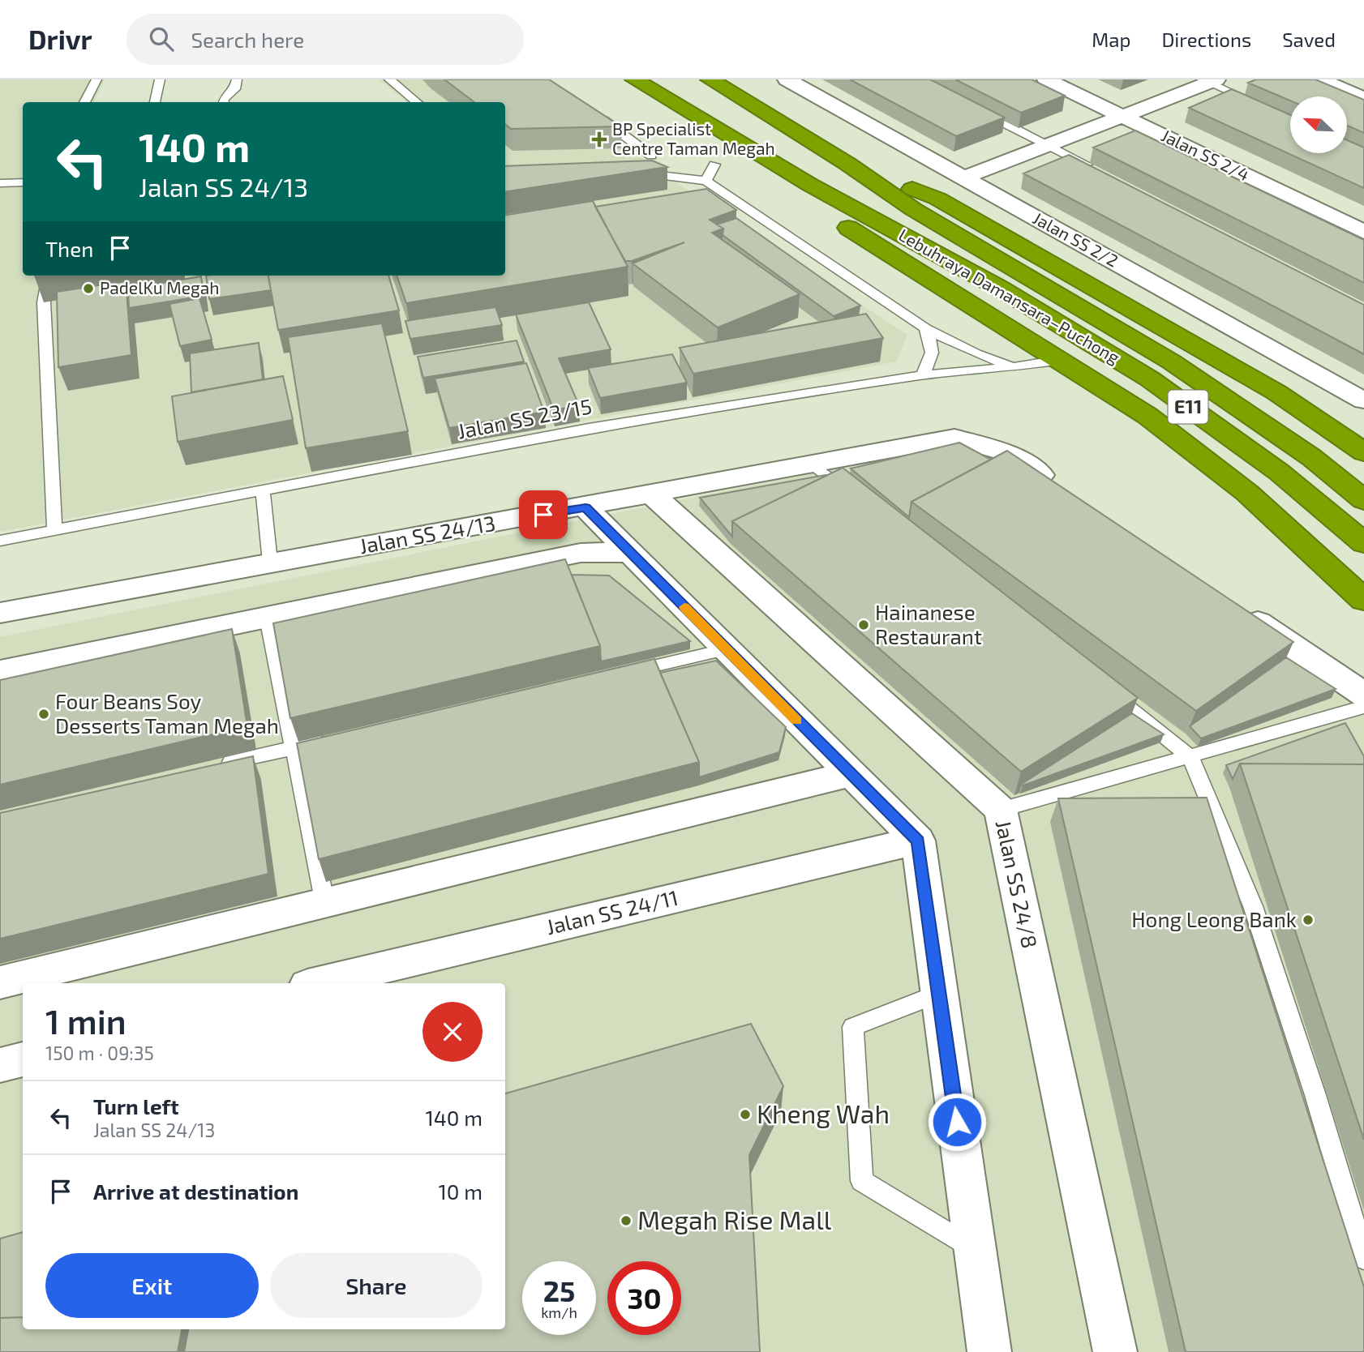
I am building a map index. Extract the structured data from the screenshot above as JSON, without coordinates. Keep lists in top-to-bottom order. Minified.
{"streets":{"highway":["Lebuhraya Damansara–Puchong","E11"],"street":["Jalan SS 2/4","Jalan SS 2/2","Jalan SS 24/13","Jalan SS 24/8","Jalan SS 24/11"],"lane":["Jalan SS 23/15"]},"crossings":[["Jalan SS 24/13","Jalan SS 24/8"]],"places":{"health":["BP Specialist Centre Taman Megah"],"other":["PadelKu Megah","Hainanese Restaurant","Four Beans Soy Desserts Taman Megah","Hong Leong Bank","Kheng Wah","Megah Rise Mall"]},"north":"top left","page":{"header":"Drivr","search":"Search here","nav":["Map","Directions","Saved"],"turn":["140 m","Jalan SS 24/13"],"then":"Then","heading":["1 min","150 m · 09:35"],"list":[{"name":"Turn left","note":"Jalan SS 24/13","value":"140 m"},{"name":"Arrive at destination","value":"10 m"}],"buttons":["Exit","Share"],"speed":"25 km/h","limit":"30"}}
